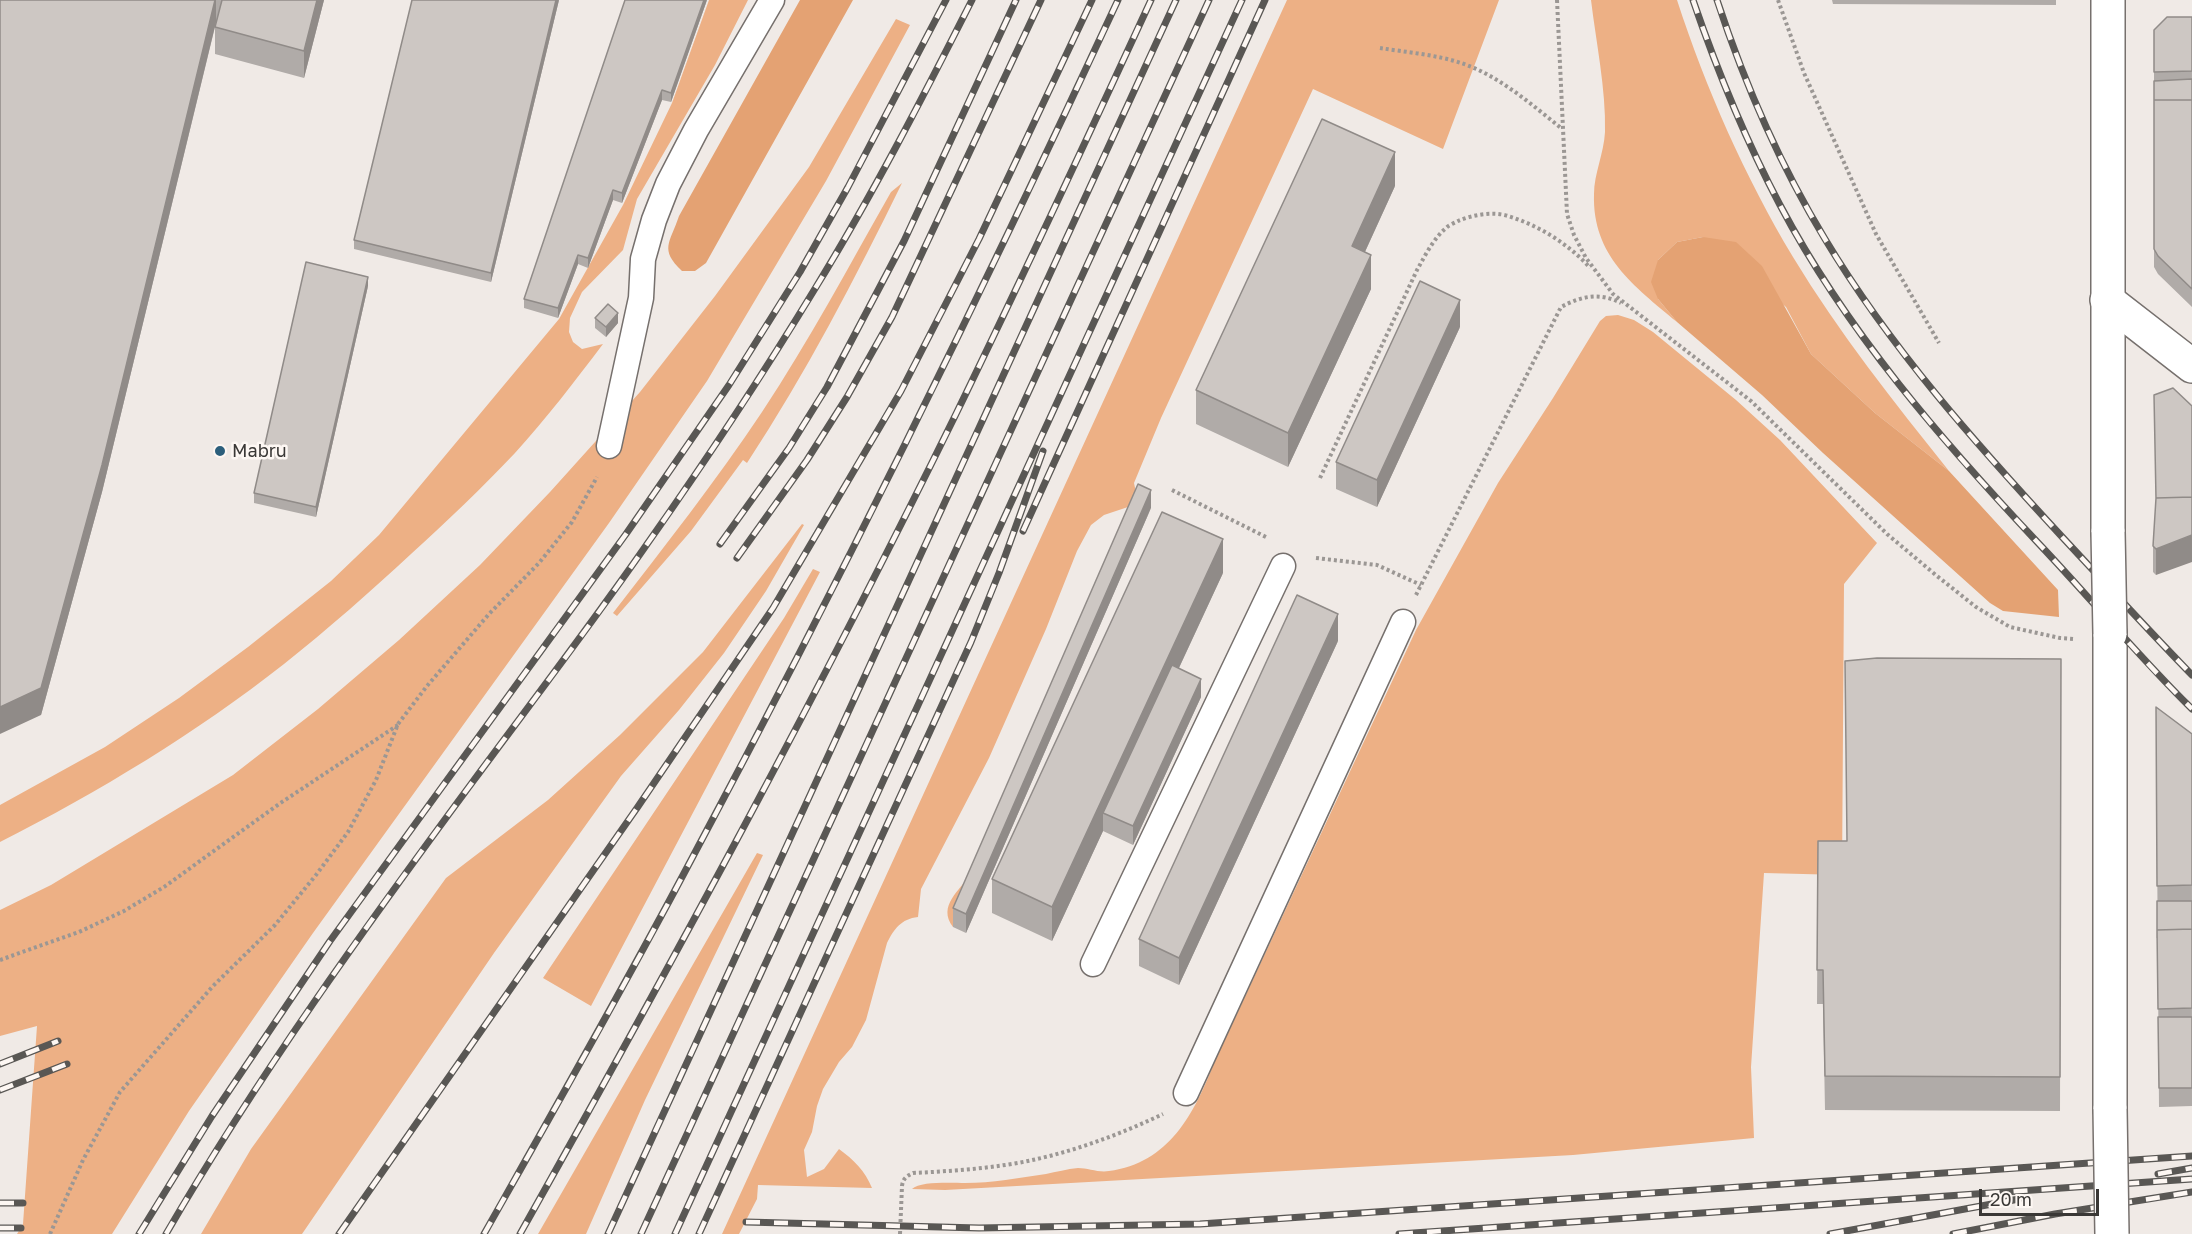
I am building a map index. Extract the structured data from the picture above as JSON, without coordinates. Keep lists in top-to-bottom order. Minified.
{"places":["Mabru"],"scale_bar":"20 m"}
